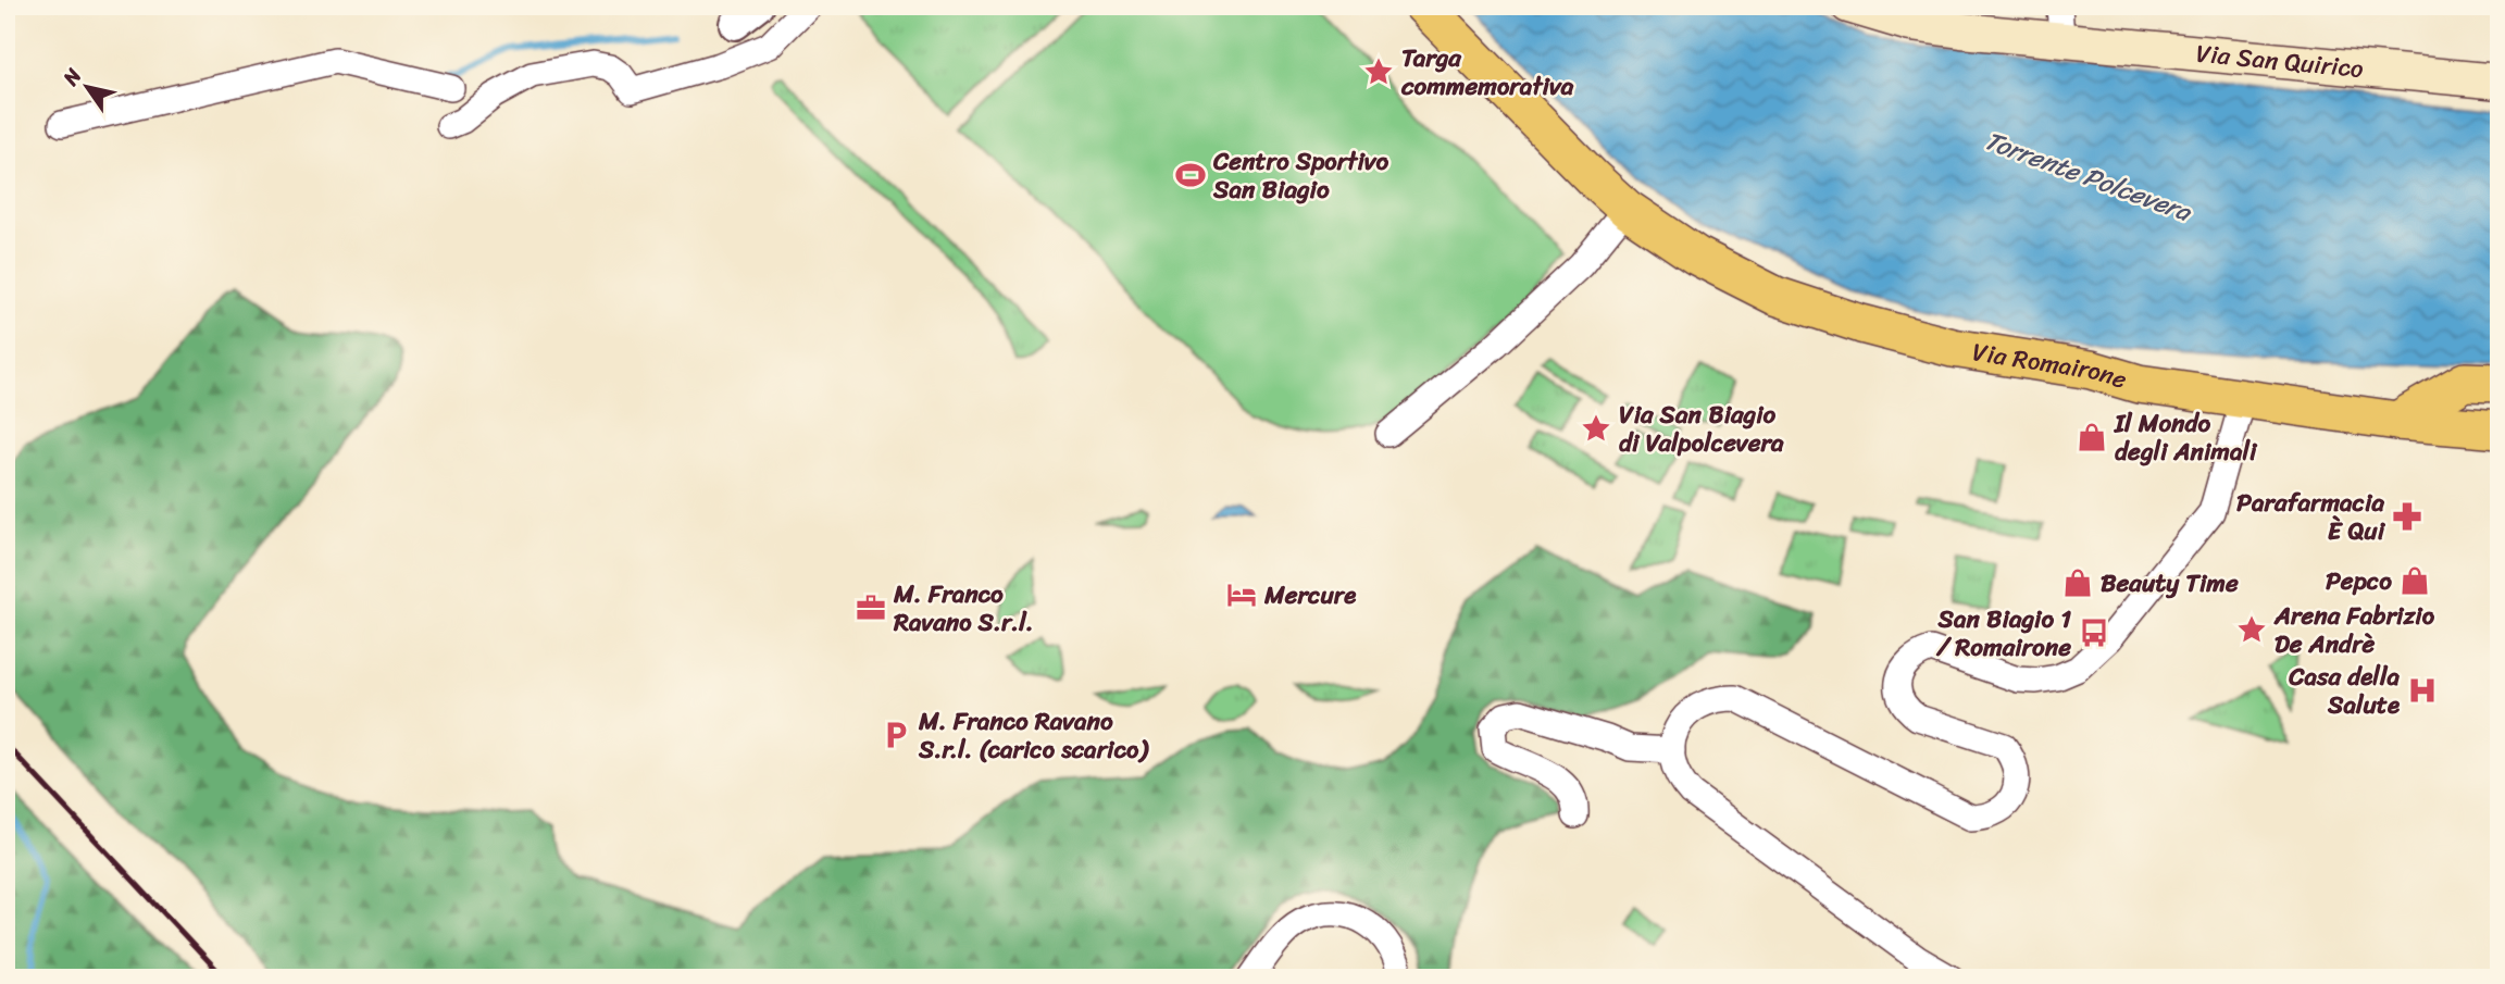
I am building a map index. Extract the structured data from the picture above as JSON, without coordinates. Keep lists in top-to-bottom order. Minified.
{"streets":{"main road":["Via San Quirico","Via Romairone"]},"water":["Torrente Polcevera"],"places":{"place":["Targa commemorativa","Via San Biagio di Valpolcevera","Arena Fabrizio De Andrè"],"sports":["Centro Sportivo San Biagio"],"shop":["Il Mondo degli Animali","Pepco","Beauty Time"],"pharmacy":["Parafarmacia È Qui"],"hotel":["Mercure"],"office":["M. Franco Ravano S.r.l."],"bus stop":["San Biagio 1 / Romairone"],"hospital":["Casa della Salute"],"parking":["M. Franco Ravano S.r.l. (carico scarico)"]},"north":"top left"}
